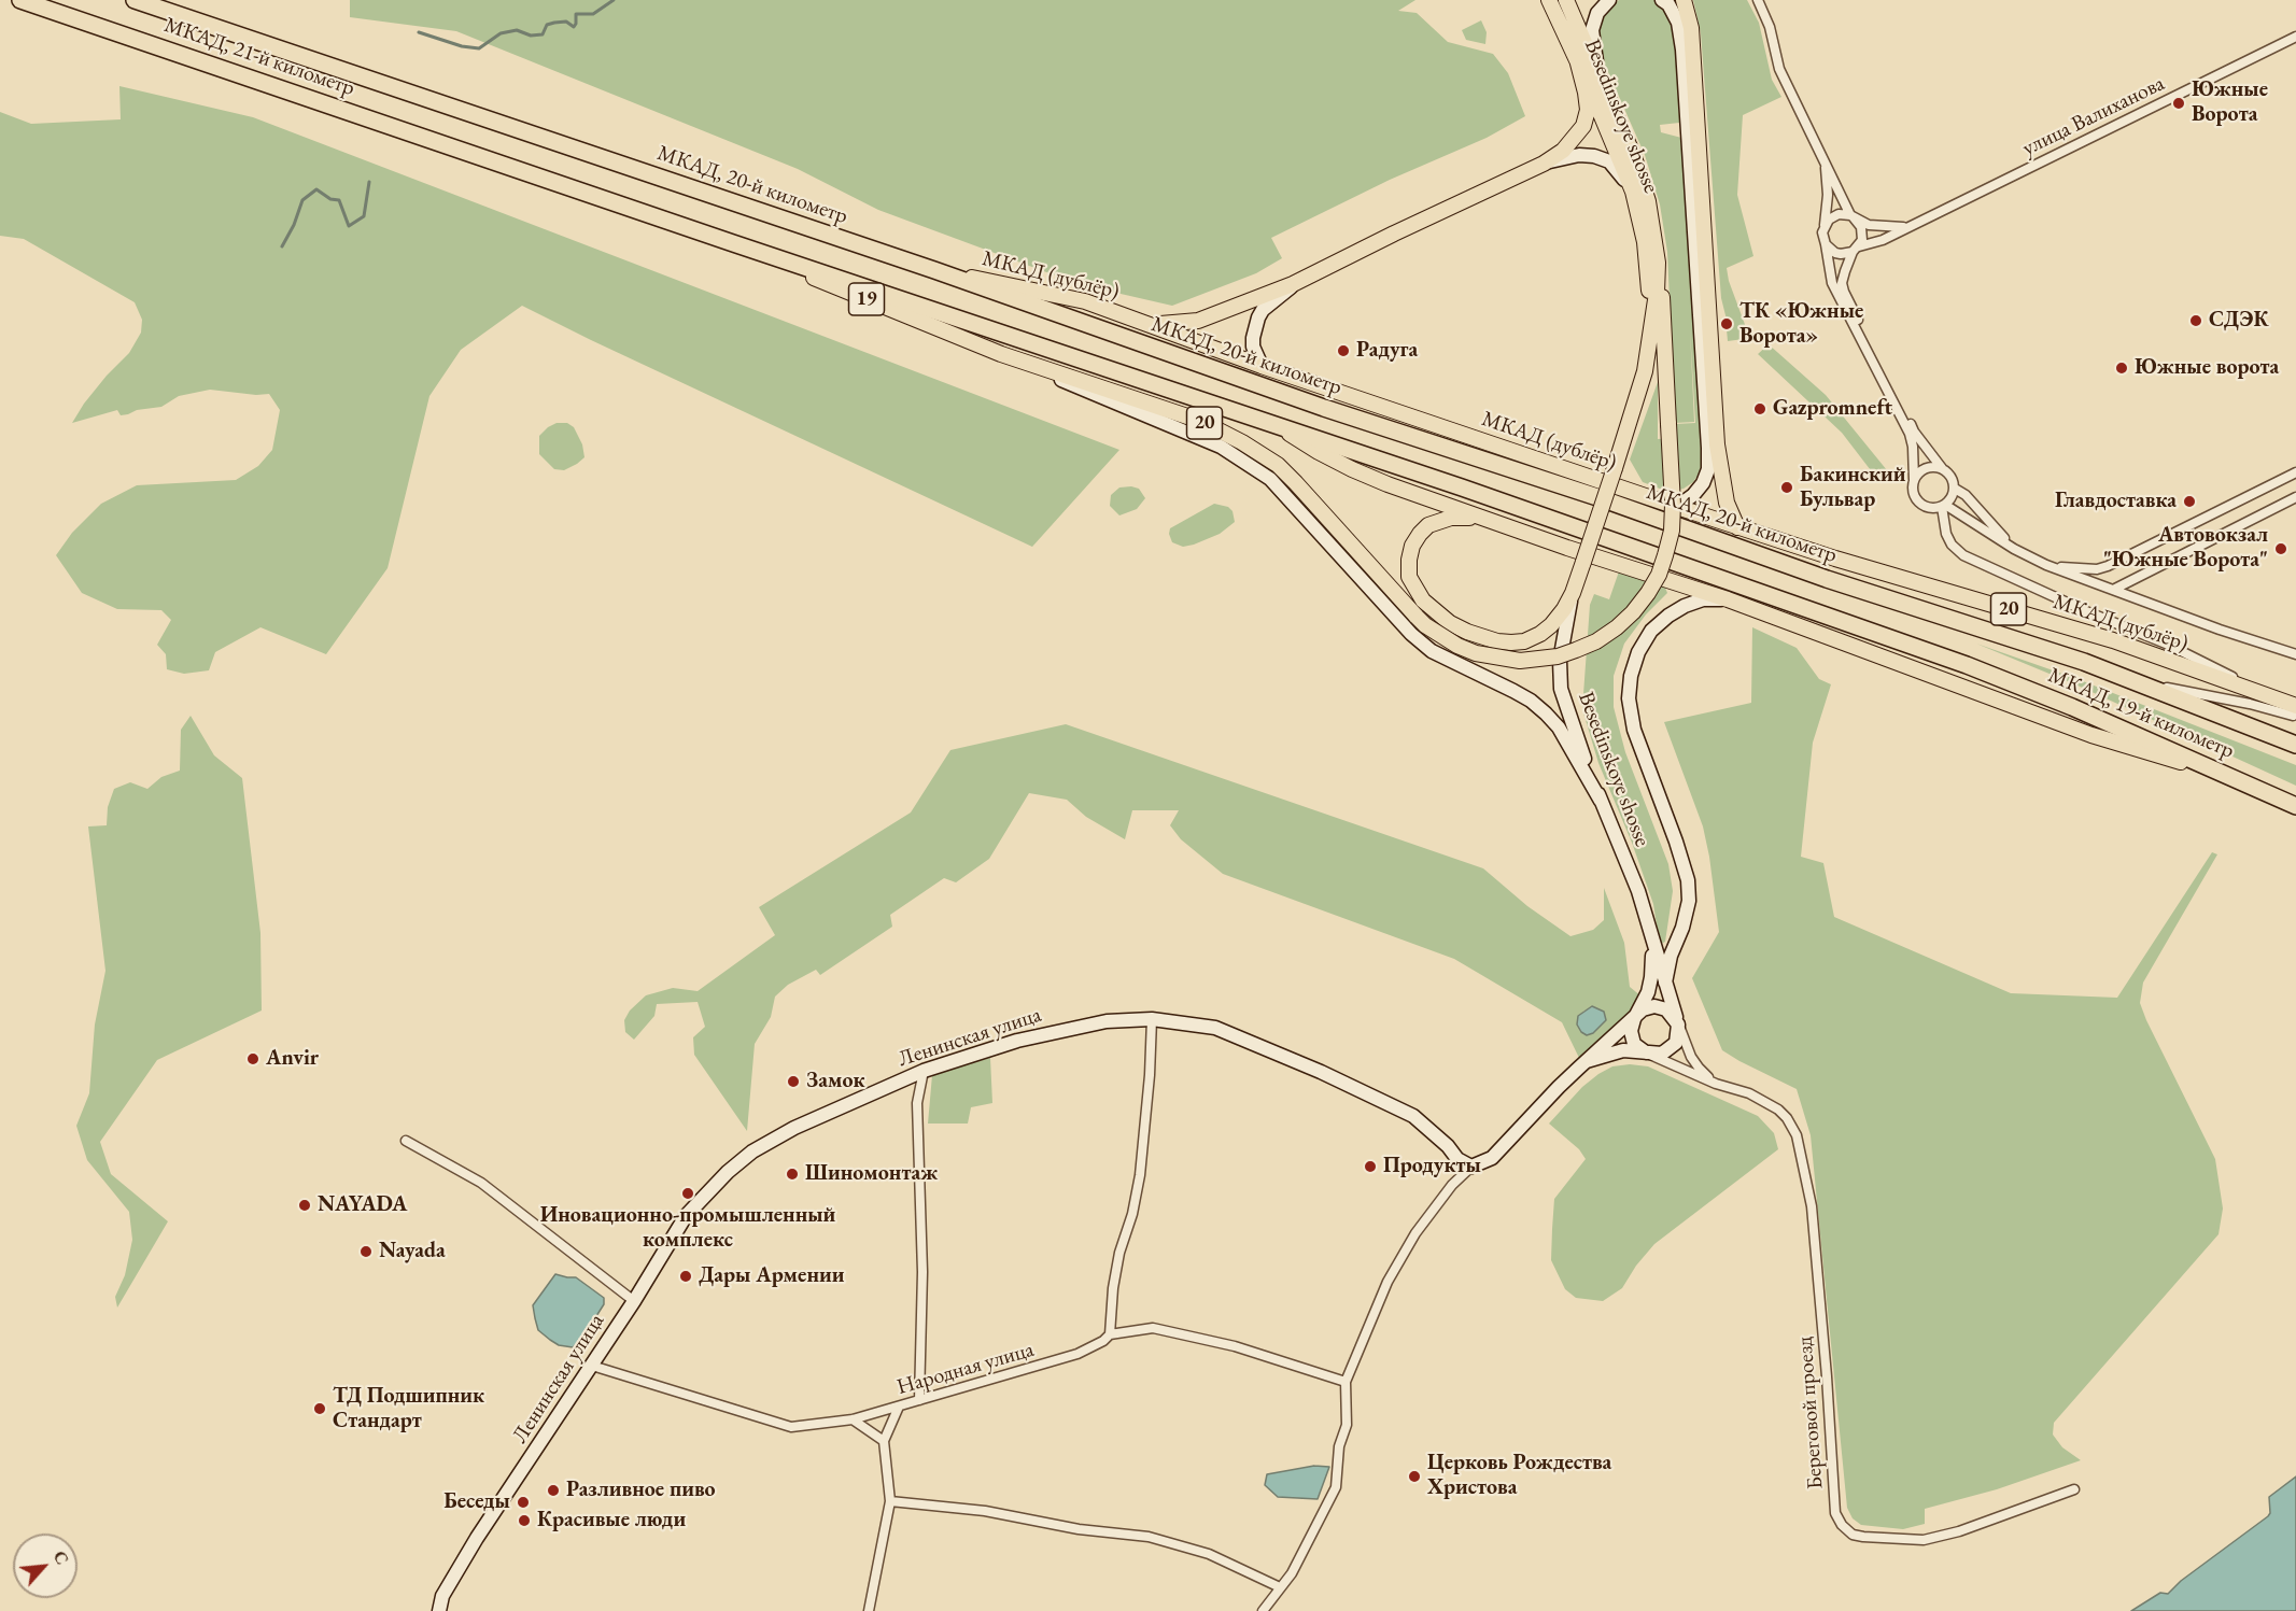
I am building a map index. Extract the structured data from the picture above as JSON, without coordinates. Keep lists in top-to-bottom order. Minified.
{"streets":{"highway":["МКАД, 21-й километр","МКАД, 20-й километр","МКАД, 19-й километр"],"main road":["Besedinskoye shosse","МКАД (дублёр)","19","20"],"street":["улица Валиханова","Ленинская улица","Народная улица","Береговой проезд"]},"crossings":[["МКАД, 21-й километр","МКАД, 20-й километр"],["МКАД, 21-й километр","19"],["Besedinskoye shosse","19"],["Besedinskoye shosse","20"],["Besedinskoye shosse","Береговой проезд"],["МКАД, 20-й километр","МКАД (дублёр)"],["МКАД, 20-й километр","МКАД, 19-й километр"],["19","20"],["Ленинская улица","Народная улица"]],"places":["Южные Ворота","СДЭК","ТК «Южные Ворота»","Радуга","Южные ворота","Gazpromneft","Бакинский Бульвар","Главдоставка","Автовокзал \"Южные Ворота\"","Anvir","Замок","Продукты","Шиномонтаж","Иновационно-промышленный комплекс","NAYADA","Nayada","Дары Армении","ТД Подшипник Стандарт","Церковь Рождества Христова","Разливное пиво","Беседы","Красивые люди"],"north":"top right"}
